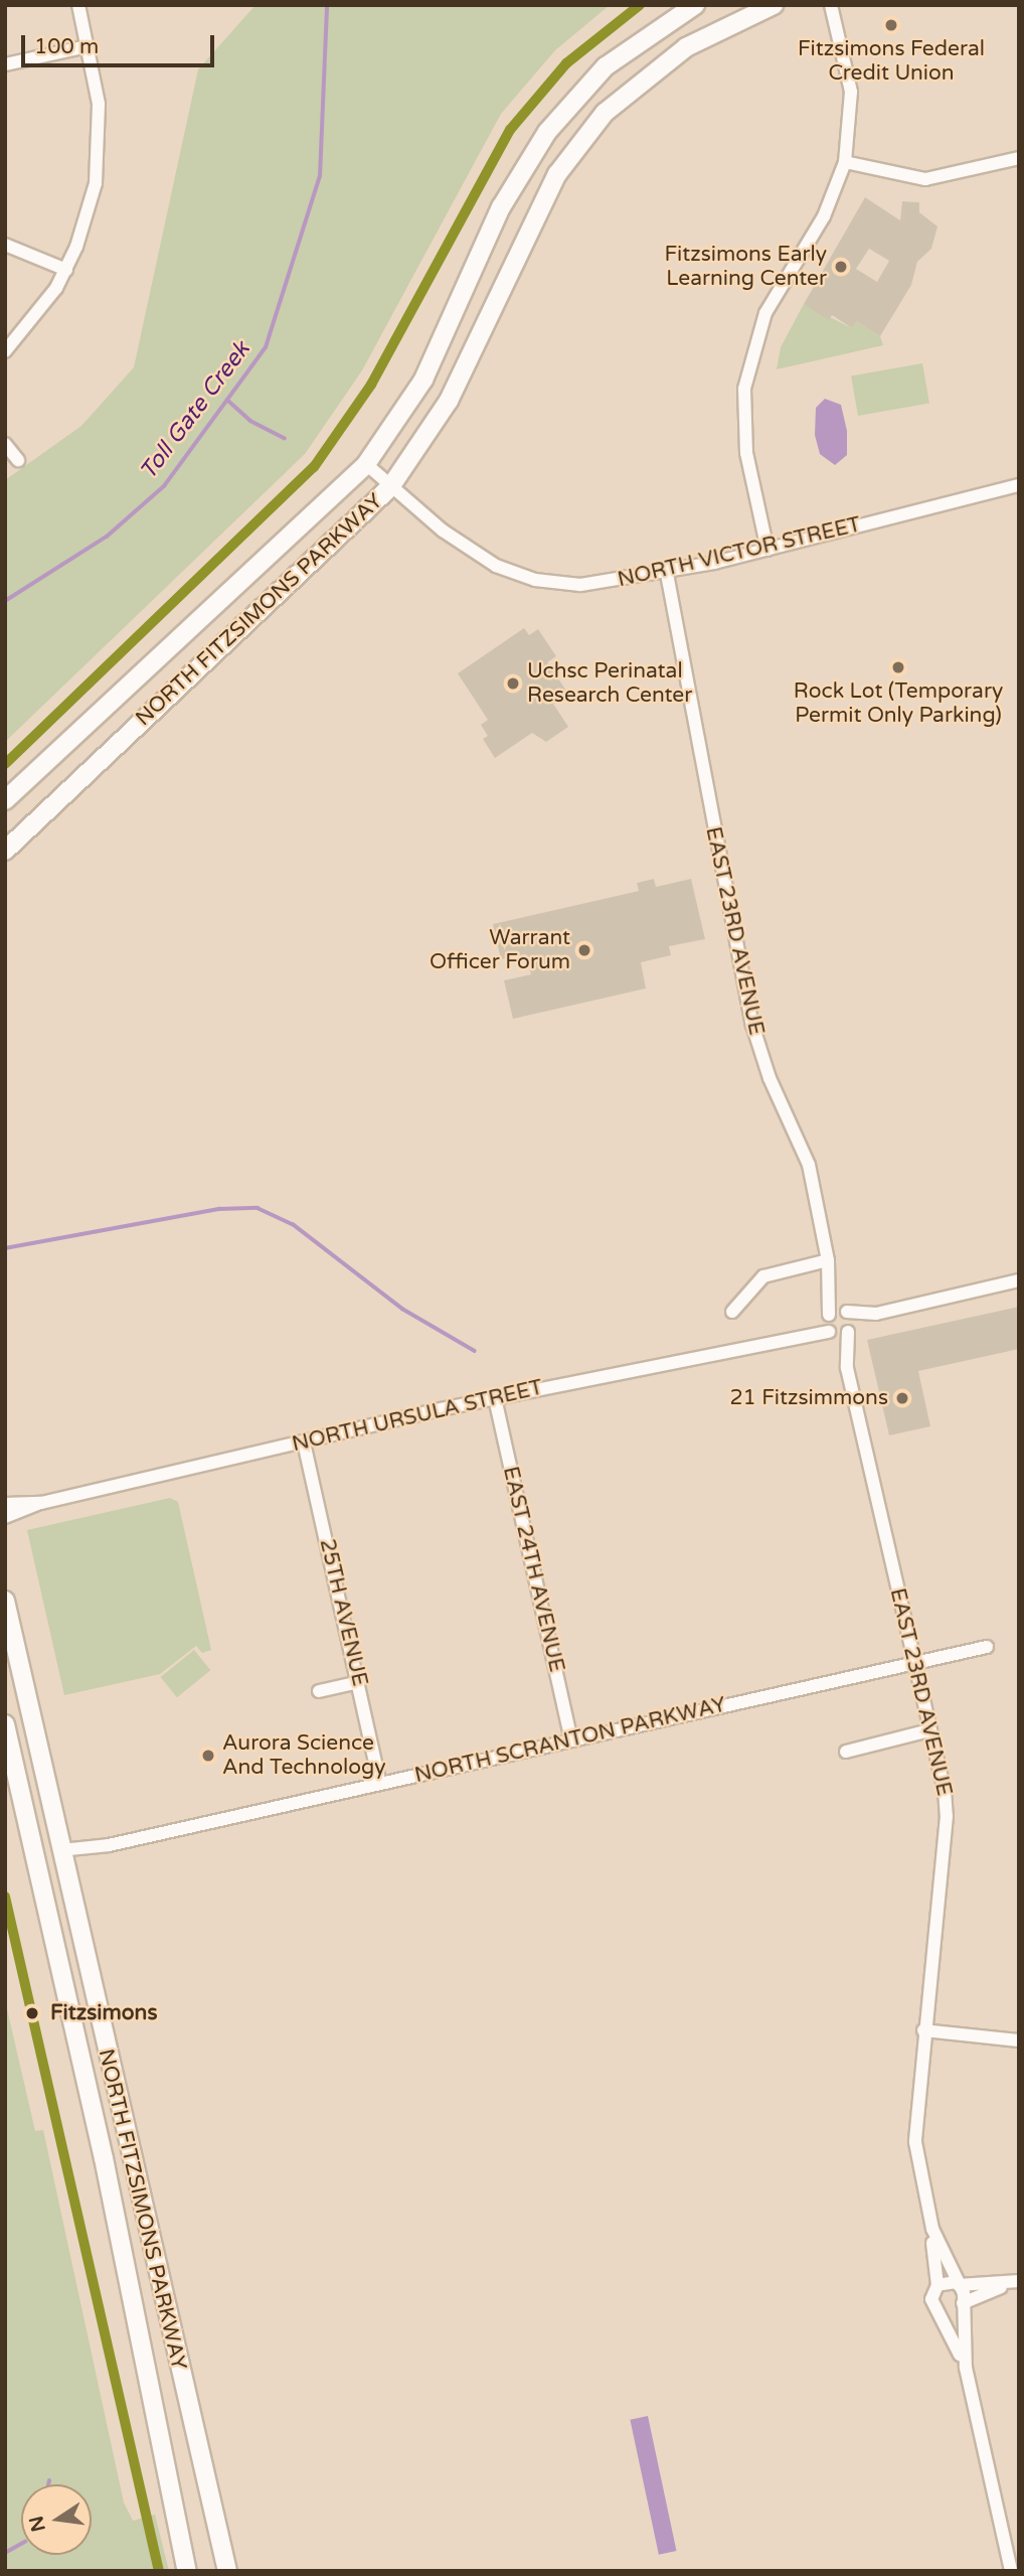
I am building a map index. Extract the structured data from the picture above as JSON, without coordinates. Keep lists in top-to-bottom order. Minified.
{"streets":{"main road":["NORTH FITZSIMONS PARKWAY"],"street":["NORTH VICTOR STREET","EAST 23RD AVENUE","NORTH URSULA STREET","EAST 24TH AVENUE","25TH AVENUE","NORTH SCRANTON PARKWAY"]},"crossings":[["NORTH VICTOR STREET","NORTH FITZSIMONS PARKWAY"],["NORTH VICTOR STREET","EAST 23RD AVENUE"],["NORTH FITZSIMONS PARKWAY","NORTH SCRANTON PARKWAY"],["EAST 23RD AVENUE","NORTH URSULA STREET"],["EAST 23RD AVENUE","NORTH SCRANTON PARKWAY"],["NORTH URSULA STREET","EAST 24TH AVENUE"],["NORTH URSULA STREET","25TH AVENUE"],["EAST 24TH AVENUE","NORTH SCRANTON PARKWAY"],["25TH AVENUE","NORTH SCRANTON PARKWAY"]],"water":["Toll Gate Creek"],"places":["Fitzsimons Federal Credit Union","Fitzsimons Early Learning Center","Rock Lot (Temporary Permit Only Parking)","Uchsc Perinatal Research Center","Warrant Officer Forum","21 Fitzsimmons","Aurora Science And Technology","Fitzsimons"],"scale_bar":"100 m","north":"left"}
